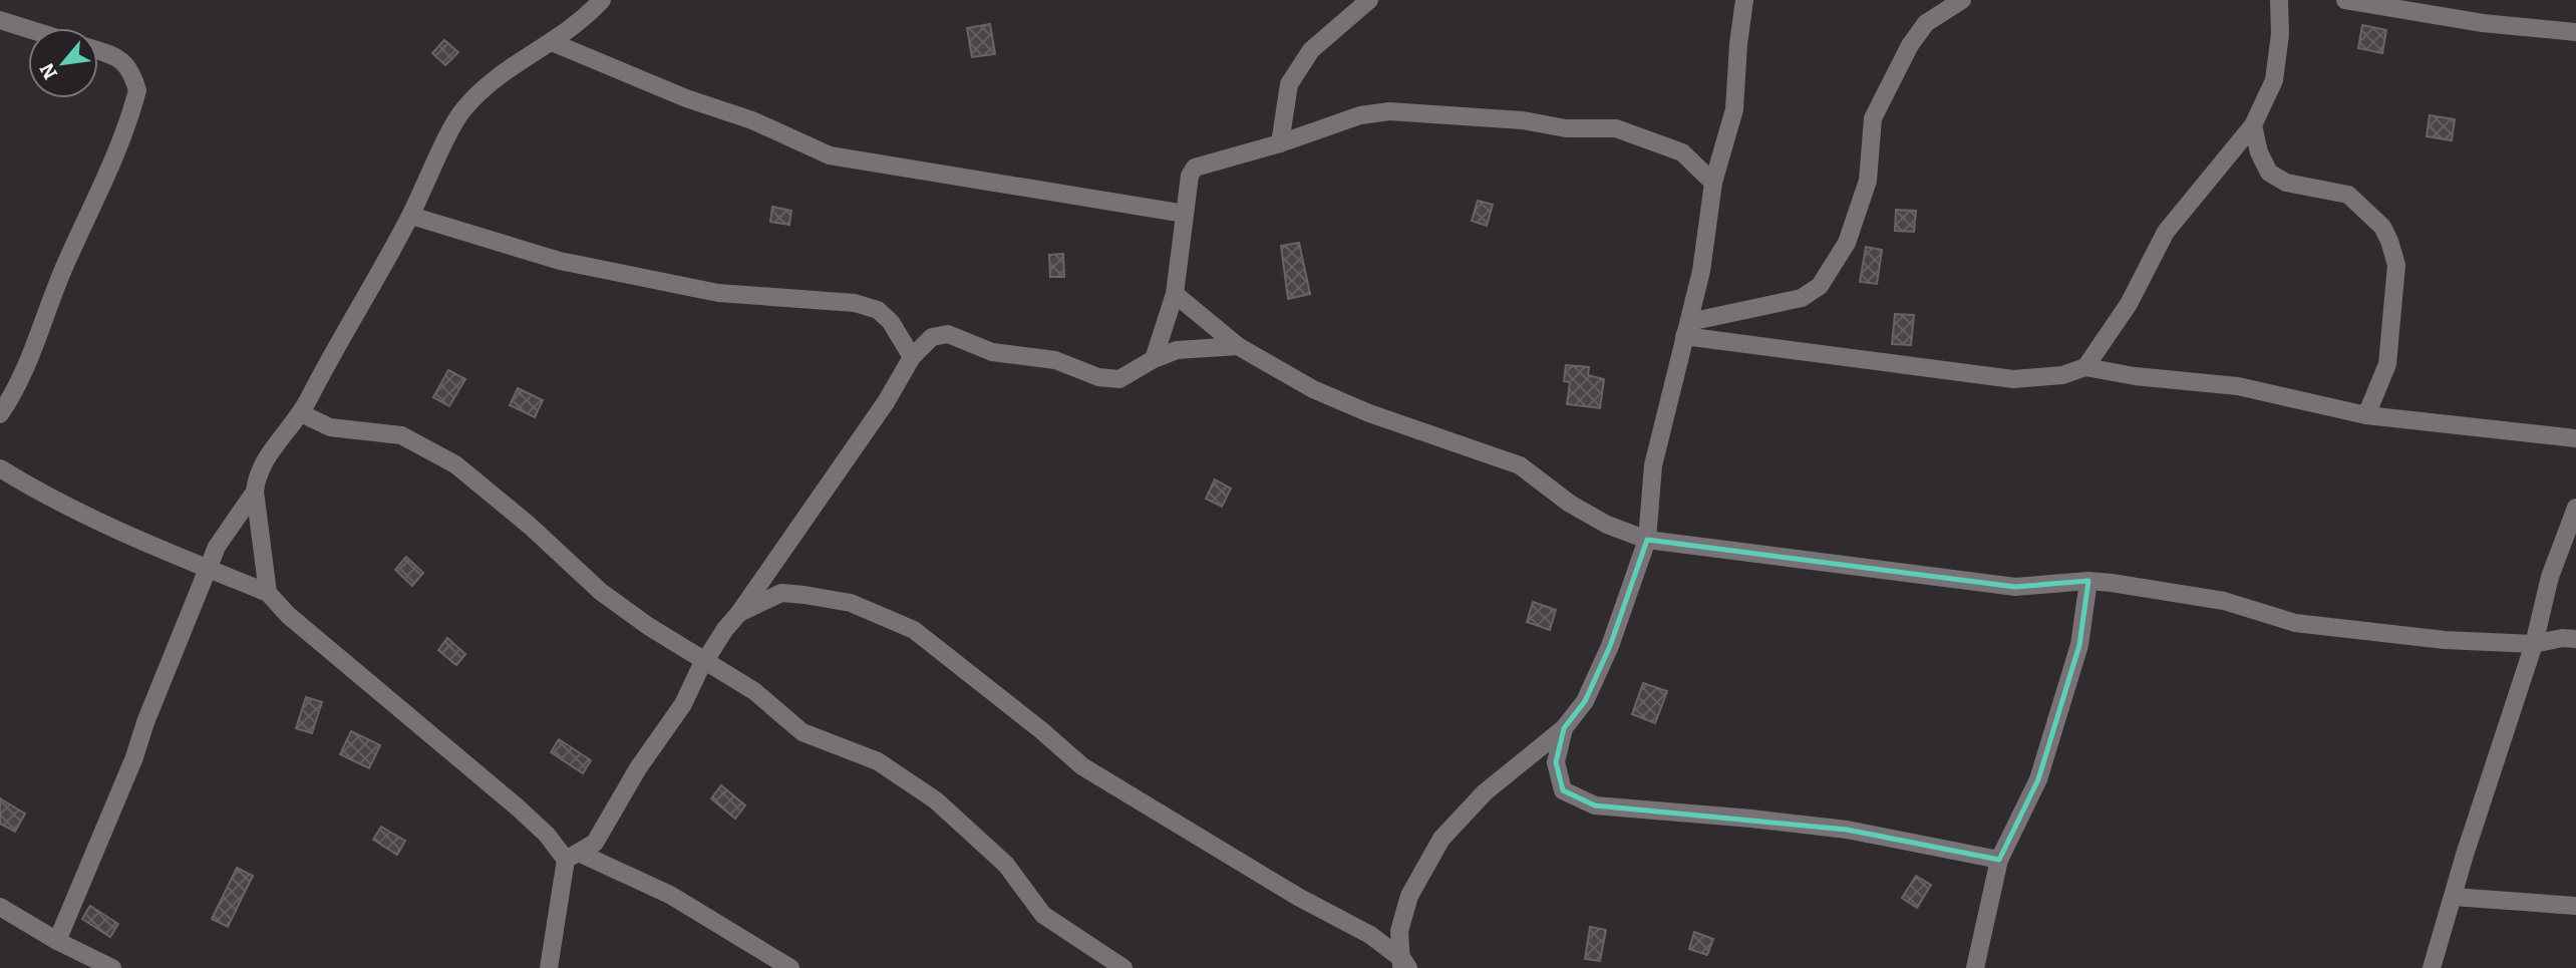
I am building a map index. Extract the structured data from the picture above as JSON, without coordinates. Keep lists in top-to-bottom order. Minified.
{"north":"bottom left"}
